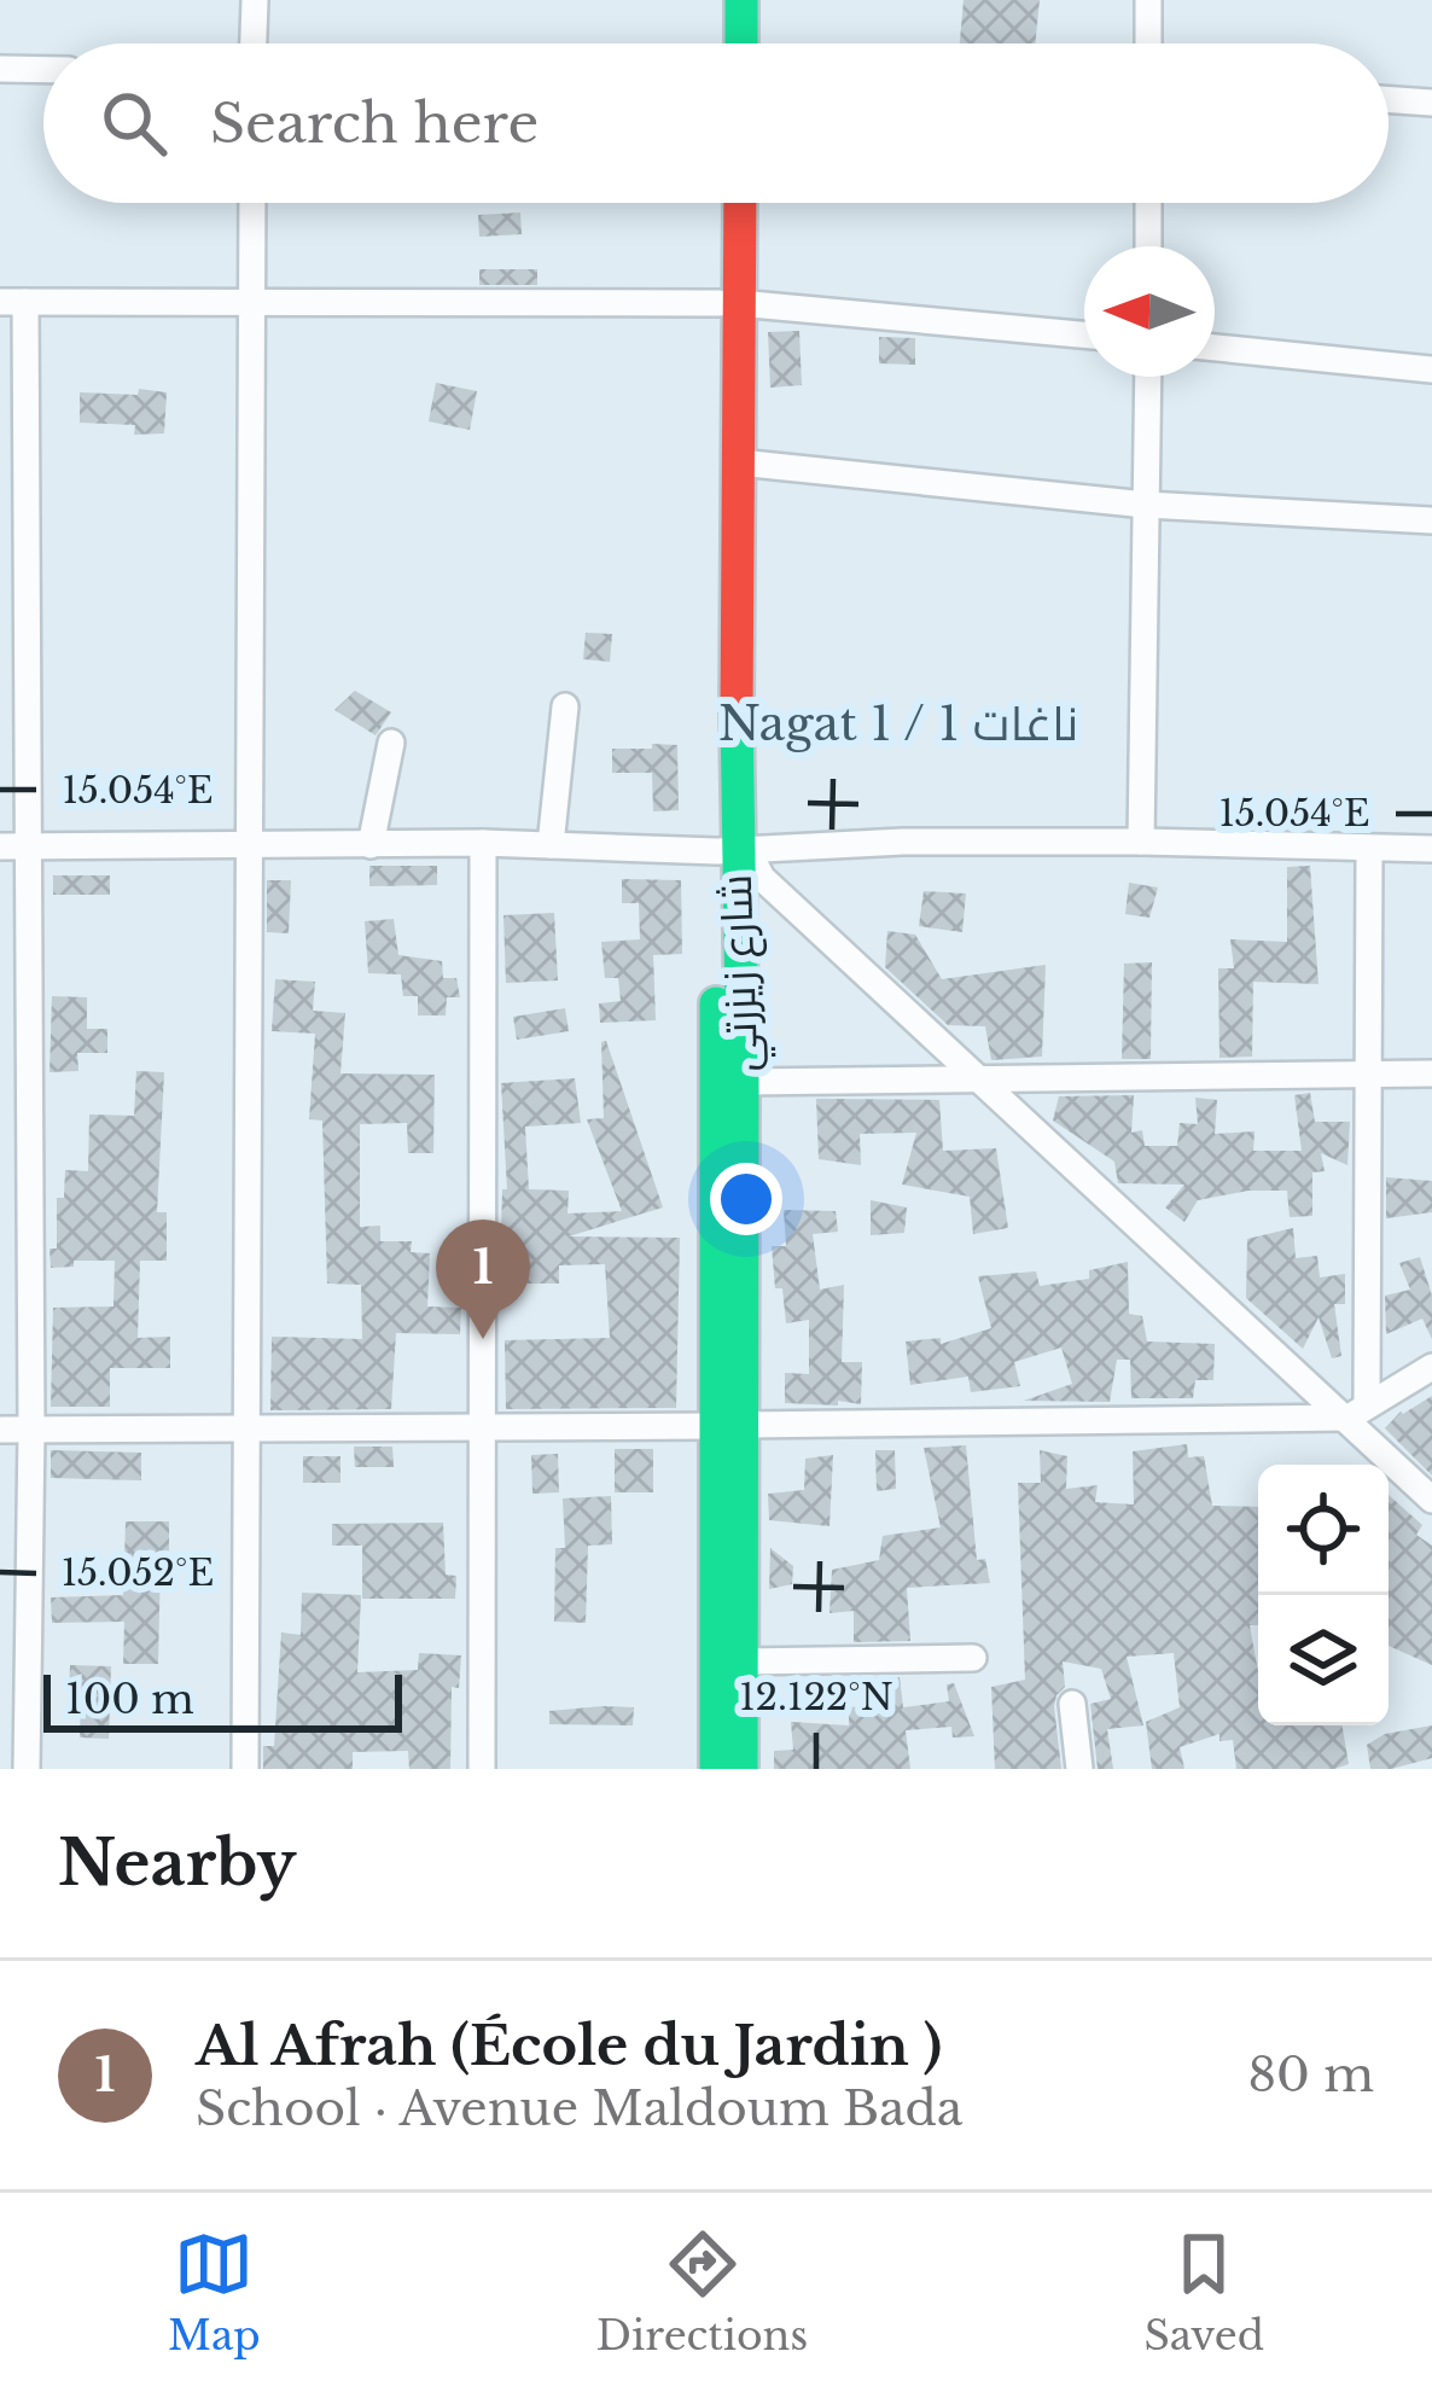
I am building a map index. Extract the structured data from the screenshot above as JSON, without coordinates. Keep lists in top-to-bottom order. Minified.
{"streets":{"street":["شارع زيزرتي"]},"districts":["Nagat 1 / ناغات 1"],"scale_bar":"100 m","north":"left","page":{"search":"Search here","pins":"1","scale":"100 m","heading":"Nearby","list":[{"mark":"1","name":"Al Afrah (École du Jardin )","note":"School · Avenue Maldoum Bada","value":"80 m"}],"nav":["Map","Directions","Saved"]},"coordinates":["15.054°E","15.052°E","12.122°N"]}
